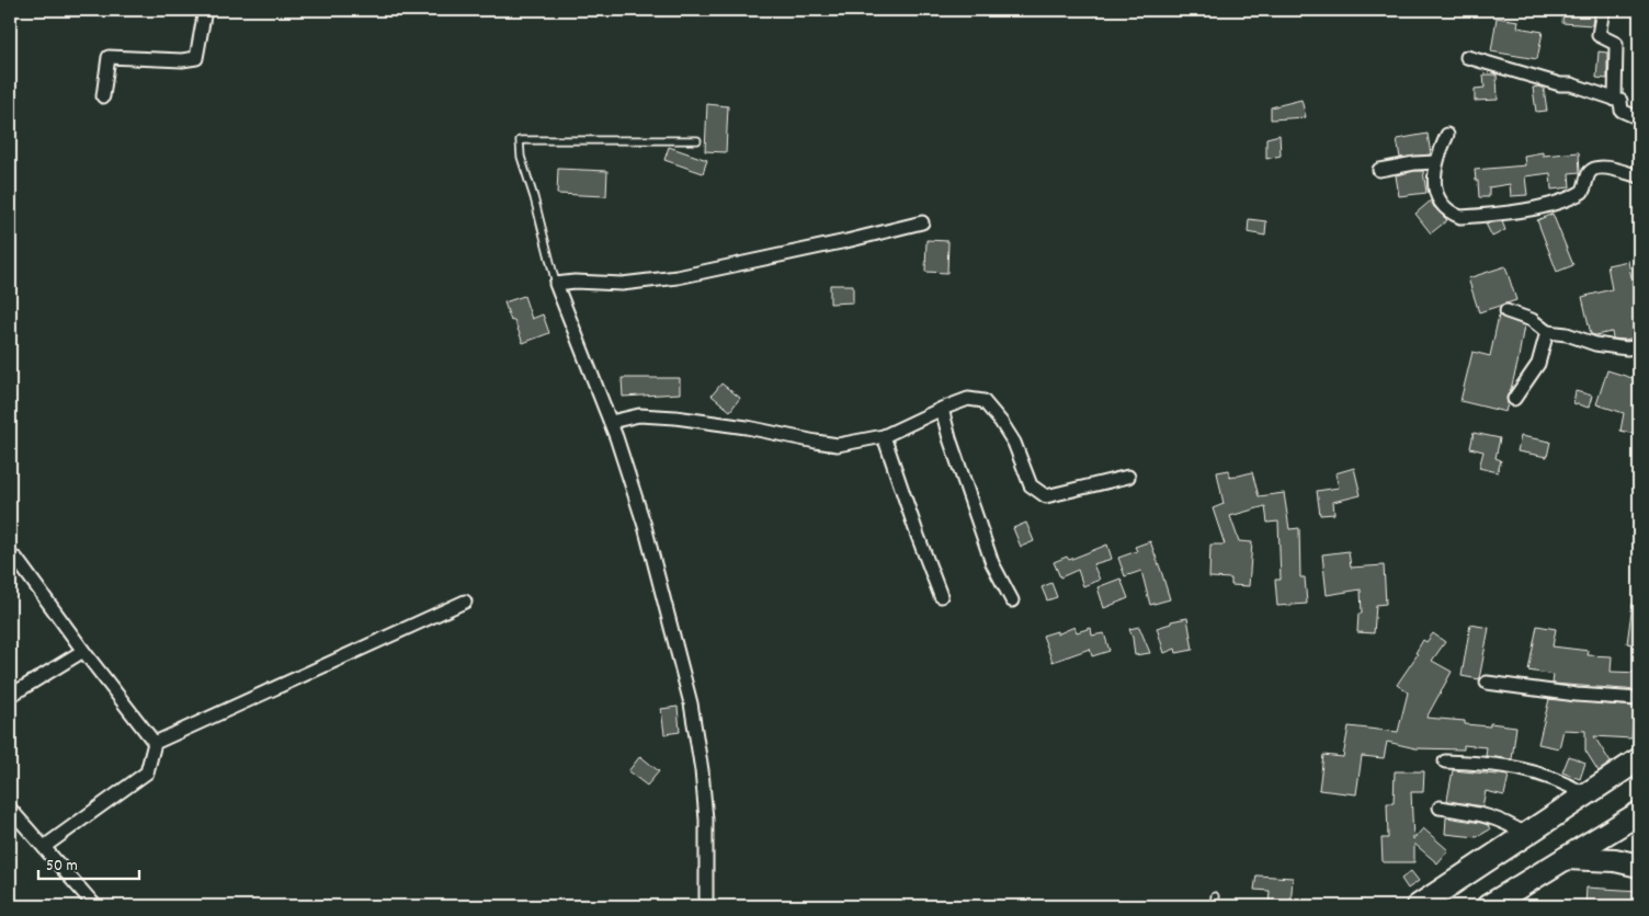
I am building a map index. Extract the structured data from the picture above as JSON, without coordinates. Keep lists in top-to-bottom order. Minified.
{"scale_bar":"50 m"}
